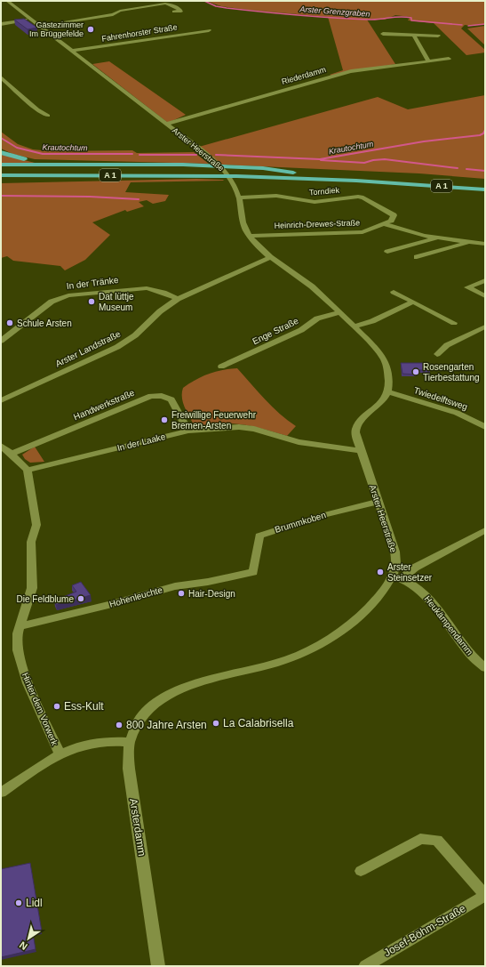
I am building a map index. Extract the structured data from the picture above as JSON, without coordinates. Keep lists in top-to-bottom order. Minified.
{"streets":{"highway":["A 1"],"street":["Fahrenhorster Straße","Riederdamm","Arster Heerstraße","Torndiek","Heinrich-Drewes-Straße","In der Tränke","Enge Straße","Arster Landstraße","Twiedelftsweg","Handwerkstraße","In der Laake","Brummkoben","Hohenleuchte","Heukämpendamm","Hinter dem Vorwerk","Arsterdamm","Josef-Böhm-Straße"]},"crossings":[["Fahrenhorster Straße","Arster Heerstraße"],["Riederdamm","Arster Heerstraße"],["Arster Heerstraße","Torndiek"],["Arster Heerstraße","Heinrich-Drewes-Straße"],["Arster Heerstraße","Enge Straße"],["Arster Heerstraße","Arster Landstraße"],["Arster Heerstraße","Twiedelftsweg"],["Arster Heerstraße","In der Laake"],["Arster Heerstraße","Brummkoben"],["Arster Heerstraße","Heukämpendamm"],["Arster Heerstraße","Arsterdamm"],["Torndiek","Heinrich-Drewes-Straße"],["In der Tränke","Arster Landstraße"],["Handwerkstraße","In der Laake"],["In der Laake","Hinter dem Vorwerk"],["Brummkoben","Hohenleuchte"],["Hohenleuchte","Hinter dem Vorwerk"]],"water":["Arster Grenzgraben","Krautochtum"],"places":["Gästezimmer Im Brüggefelde","Dat lüttje Museum","Schule Arsten","Rosengarten Tierbestattung","Freiwillige Feuerwehr Bremen-Arsten","Arster Steinsetzer","Hair-Design","Die Feldblume","Ess-Kult","La Calabrisella","800 Jahre Arsten","Lidl"],"north":"bottom left"}
